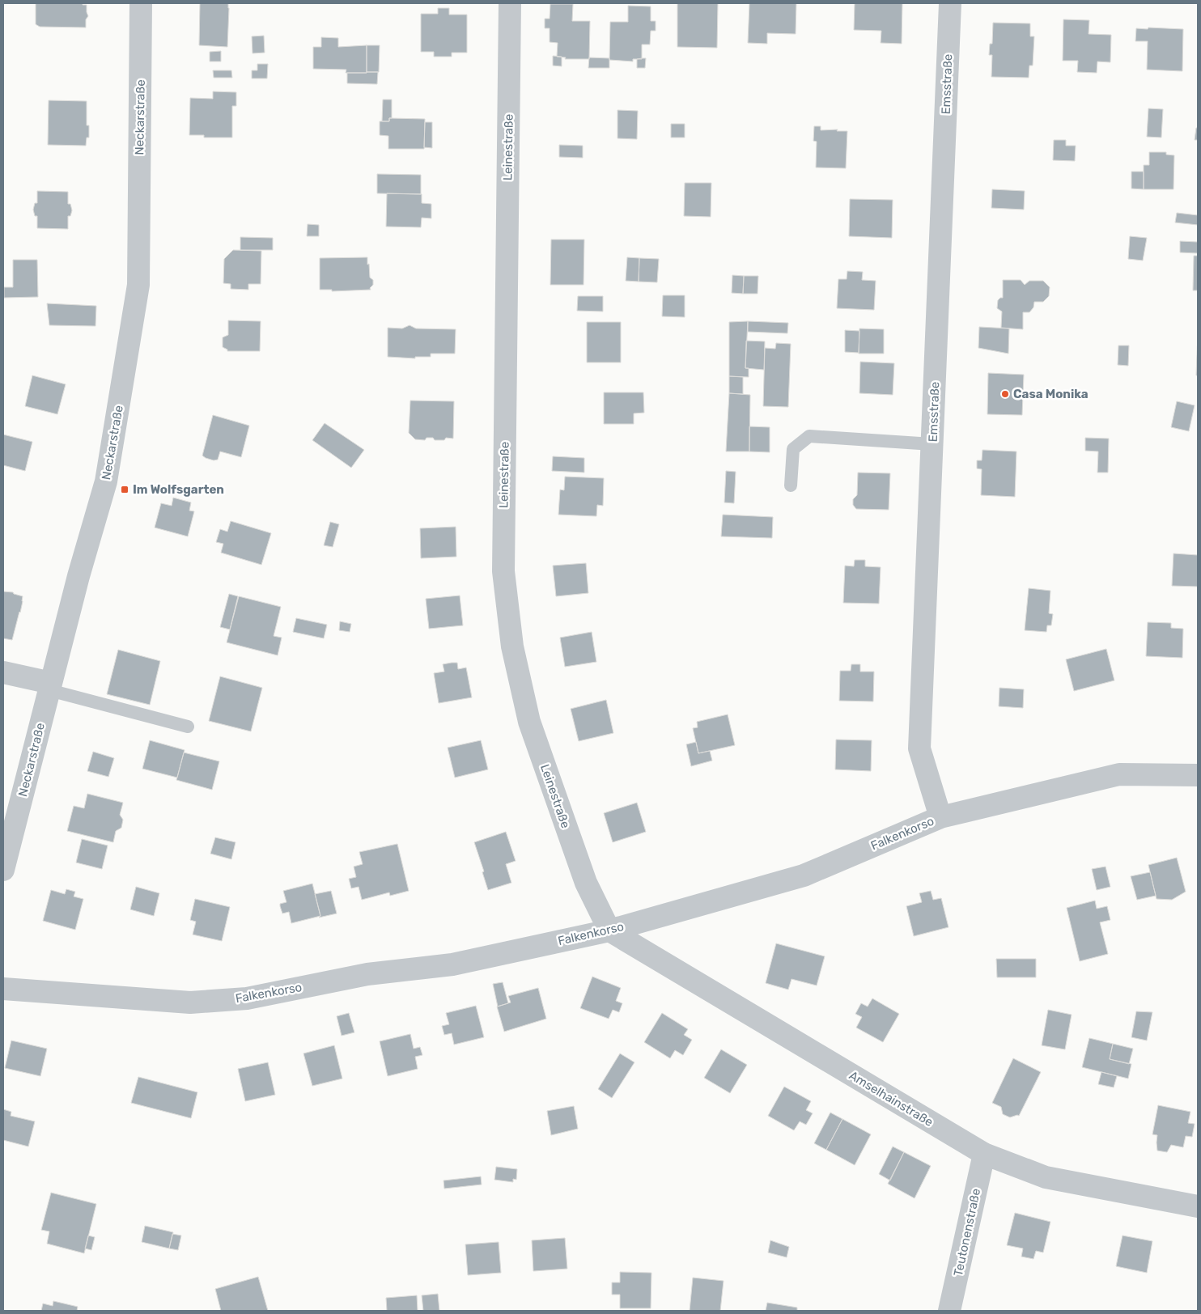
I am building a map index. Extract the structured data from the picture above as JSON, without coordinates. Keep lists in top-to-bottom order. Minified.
{"streets":{"street":["Emsstraße","Neckarstraße","Leinestraße","Falkenkorso","Amselhainstraße","Teutonenstraße"]},"crossings":[["Emsstraße","Falkenkorso"],["Leinestraße","Falkenkorso"],["Leinestraße","Amselhainstraße"],["Falkenkorso","Amselhainstraße"],["Amselhainstraße","Teutonenstraße"]],"places":{"other":["Casa Monika"],"transit":["Im Wolfsgarten"]}}
